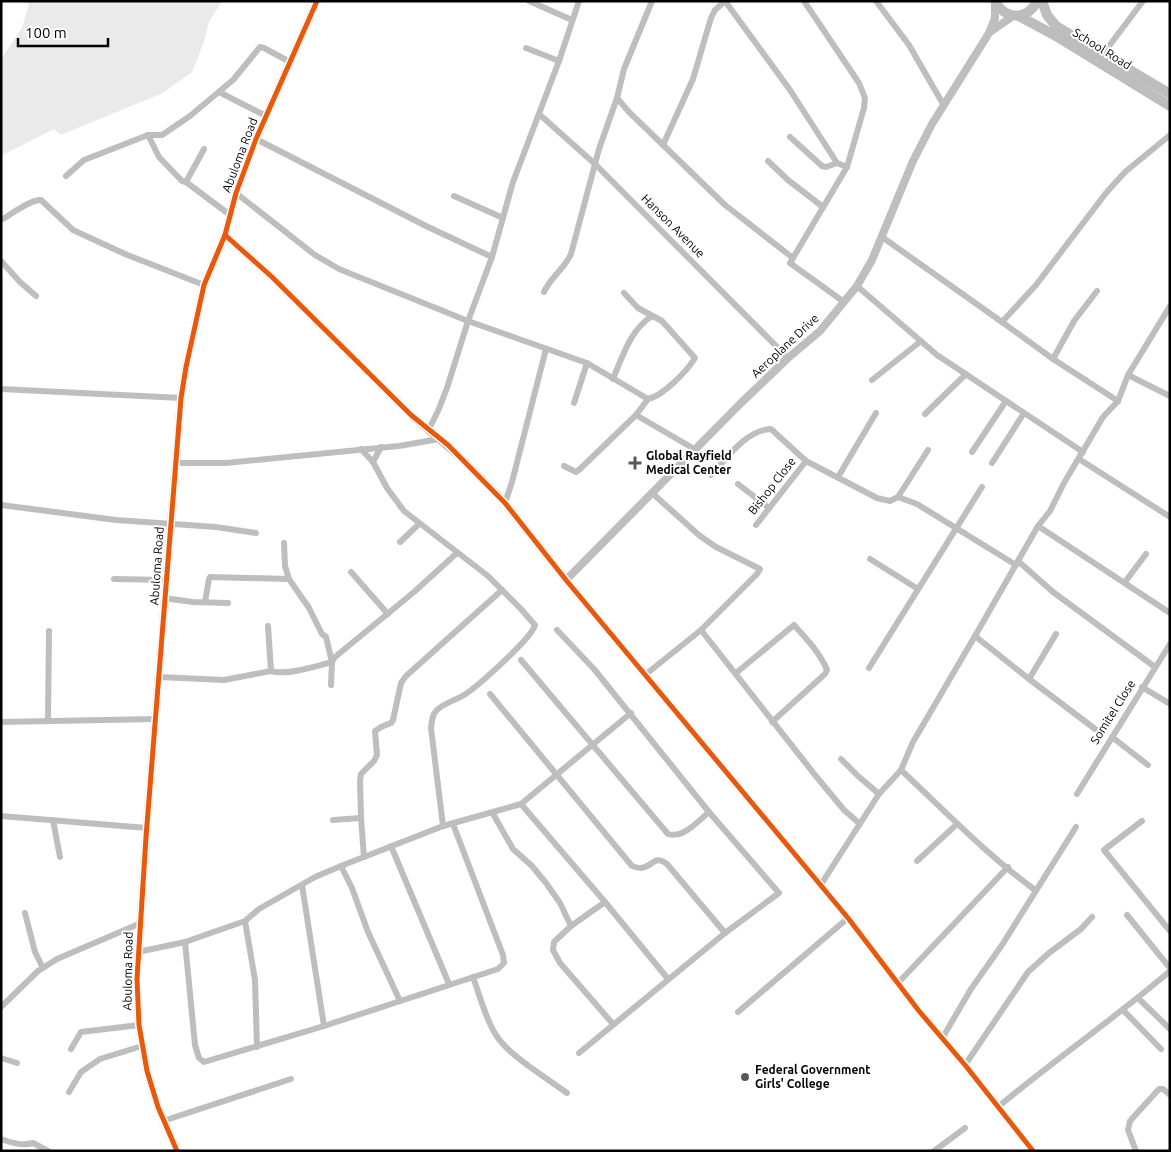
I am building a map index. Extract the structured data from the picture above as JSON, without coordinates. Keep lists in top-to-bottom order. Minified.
{"streets":{"main road":["School Road"],"street":["Abuloma Road","Hanson Avenue","Aeroplane Drive","Bishop Close","Somitel Close"]},"crossings":[["Hanson Avenue","Aeroplane Drive"]],"places":{"health":["Global Rayfield Medical Center"],"other":["Federal Government Girls' College"]},"scale_bar":"100 m"}
